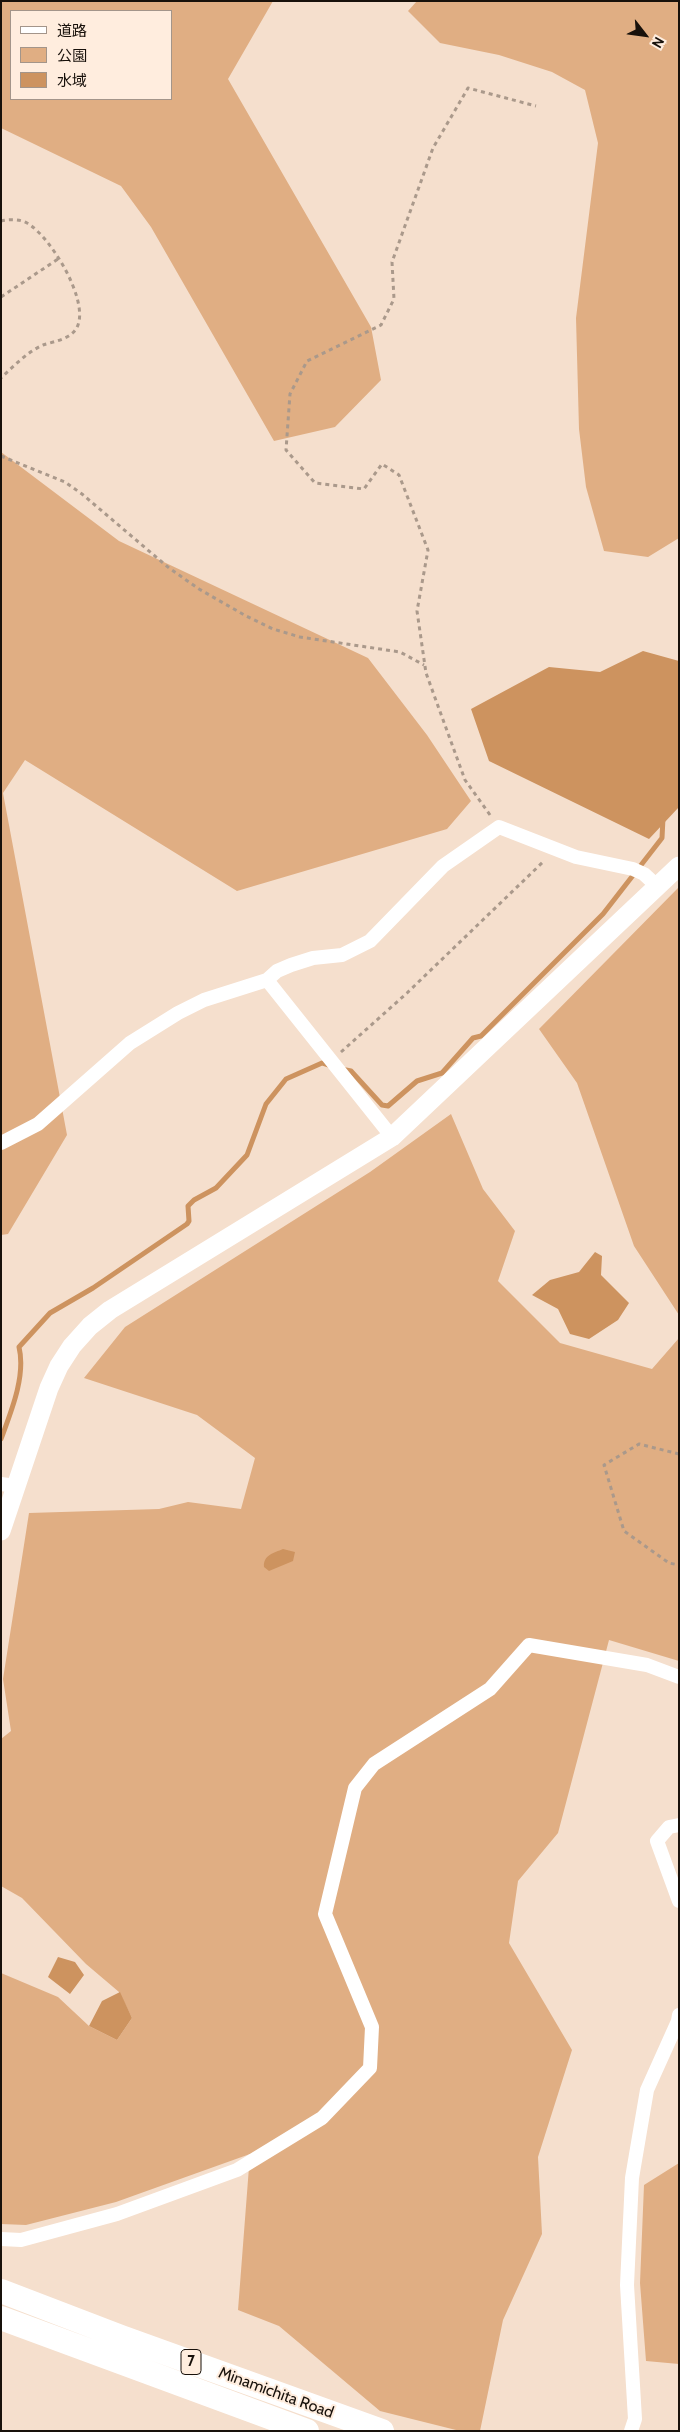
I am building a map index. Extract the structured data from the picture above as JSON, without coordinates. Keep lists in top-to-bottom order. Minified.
{"streets":{"highway":["7","Minamichita Road"]},"legend":["道路","公園","水域"],"north":"bottom right"}
